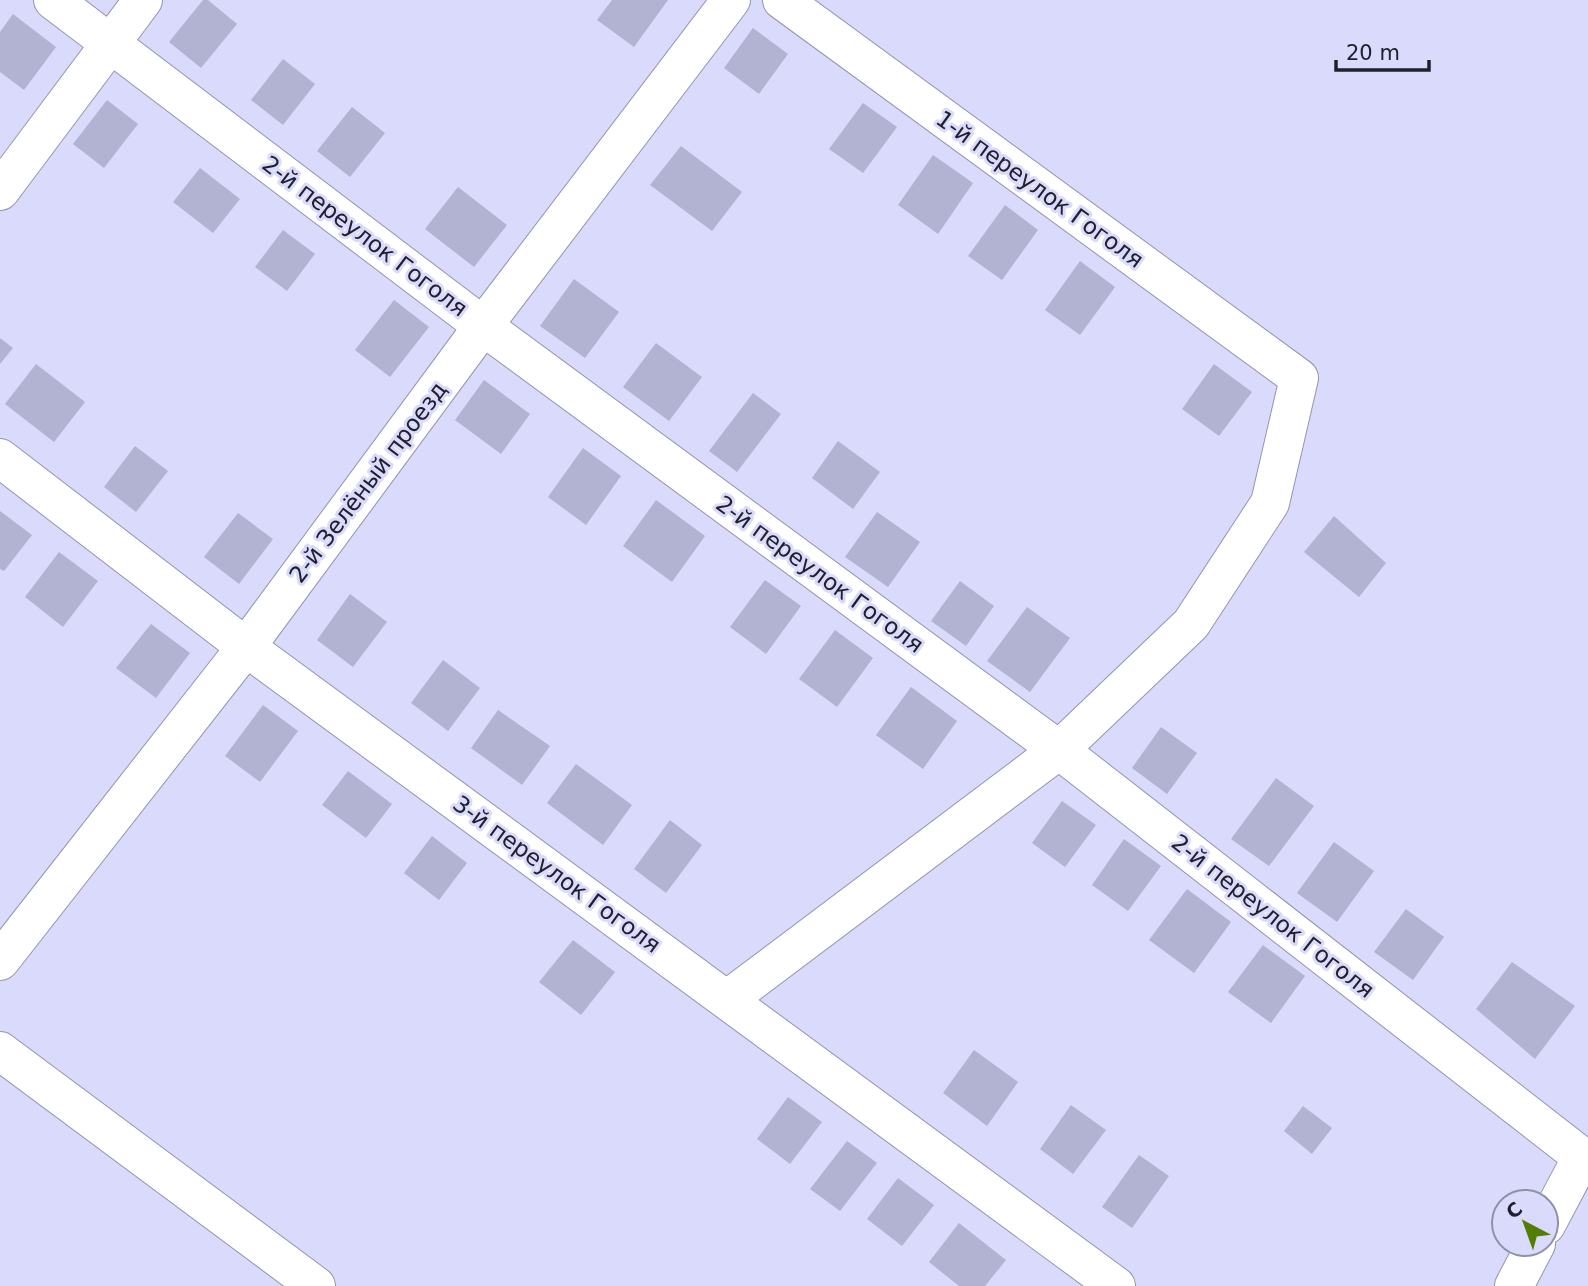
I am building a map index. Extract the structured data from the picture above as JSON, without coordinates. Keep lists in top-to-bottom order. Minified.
{"streets":{"street":["1-й переулок Гоголя","2-й переулок Гоголя","2-й Зелёный проезд","3-й переулок Гоголя"]},"crossings":[["1-й переулок Гоголя","2-й переулок Гоголя"],["2-й переулок Гоголя","2-й Зелёный проезд"],["2-й Зелёный проезд","3-й переулок Гоголя"]],"scale_bar":"20 m","north":"top left"}
